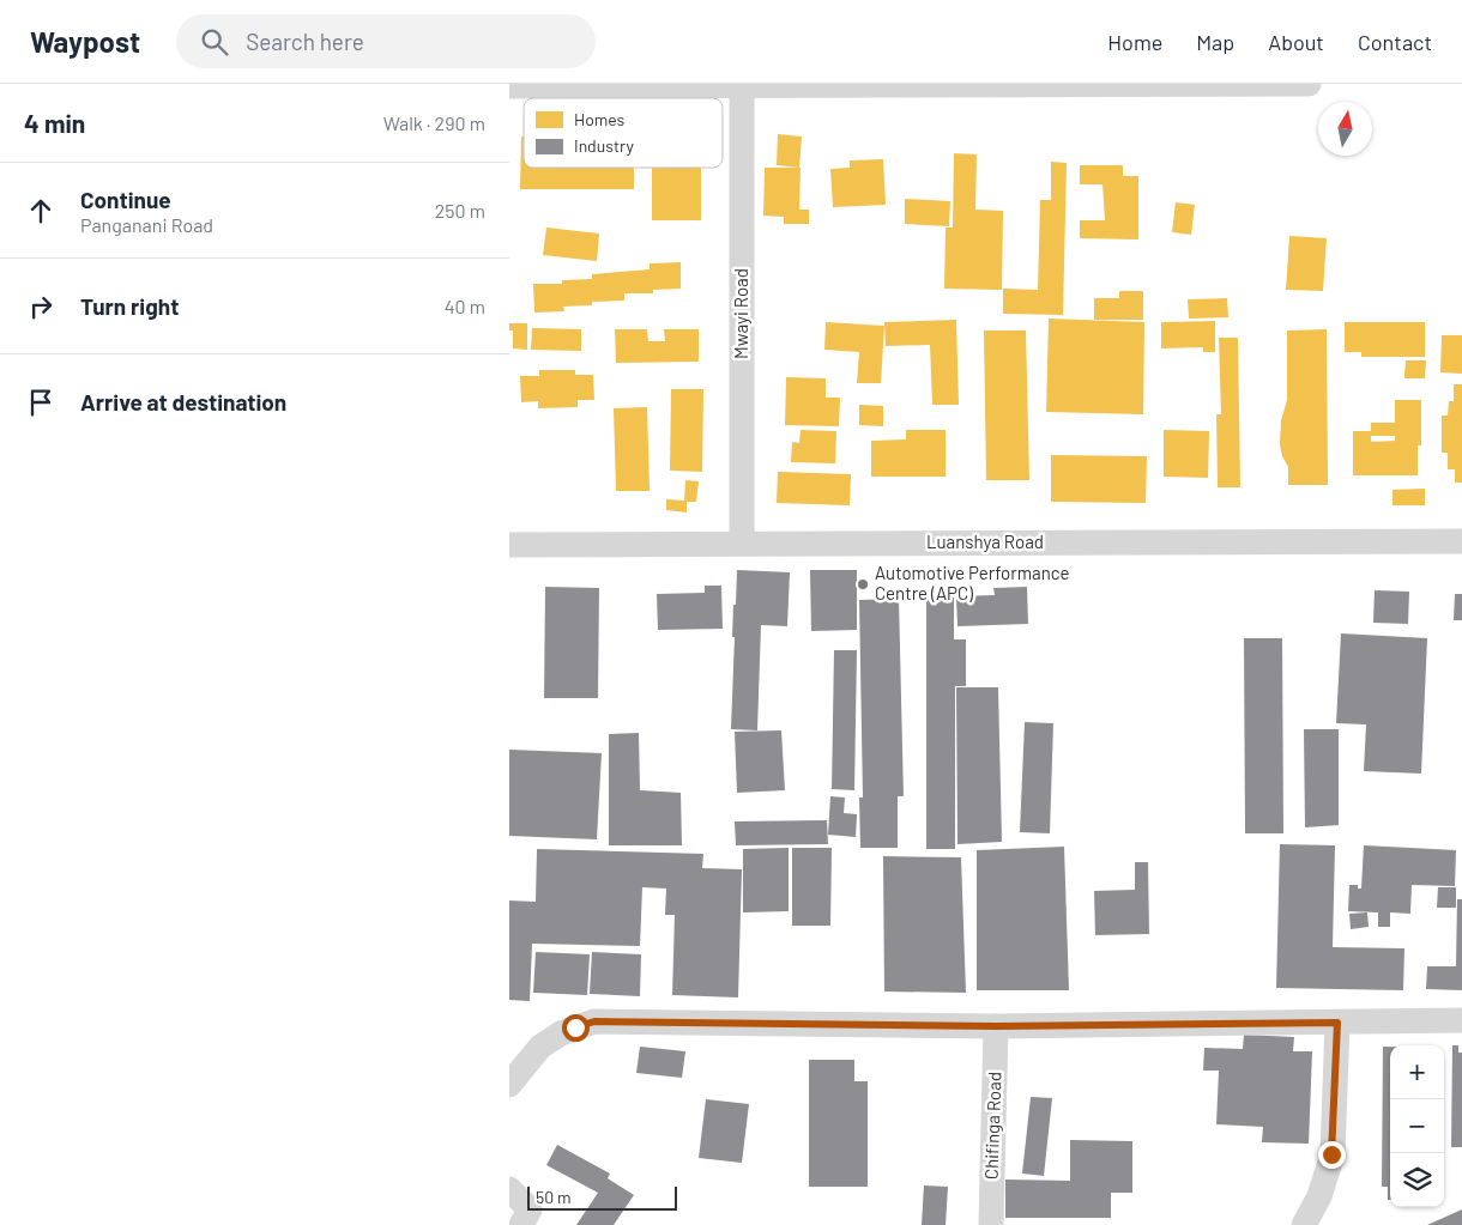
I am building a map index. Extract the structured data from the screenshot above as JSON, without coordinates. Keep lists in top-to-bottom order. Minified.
{"streets":{"street":["Mwayi Road","Luanshya Road","Chifinga Road"]},"crossings":[["Mwayi Road","Luanshya Road"]],"places":["Automotive Performance Centre (APC)"],"legend":["Homes","Industry"],"scale_bar":"50 m","north":"top","page":{"header":"Waypost","search":"Search here","nav":["Home","Map","About","Contact"],"heading":["4 min","Walk · 290 m"],"list":[["Continue","Panganani Road","250 m"],["Turn right","40 m"],"Arrive at destination"],"map_buttons":["+","−"],"scale":"50 m"}}
